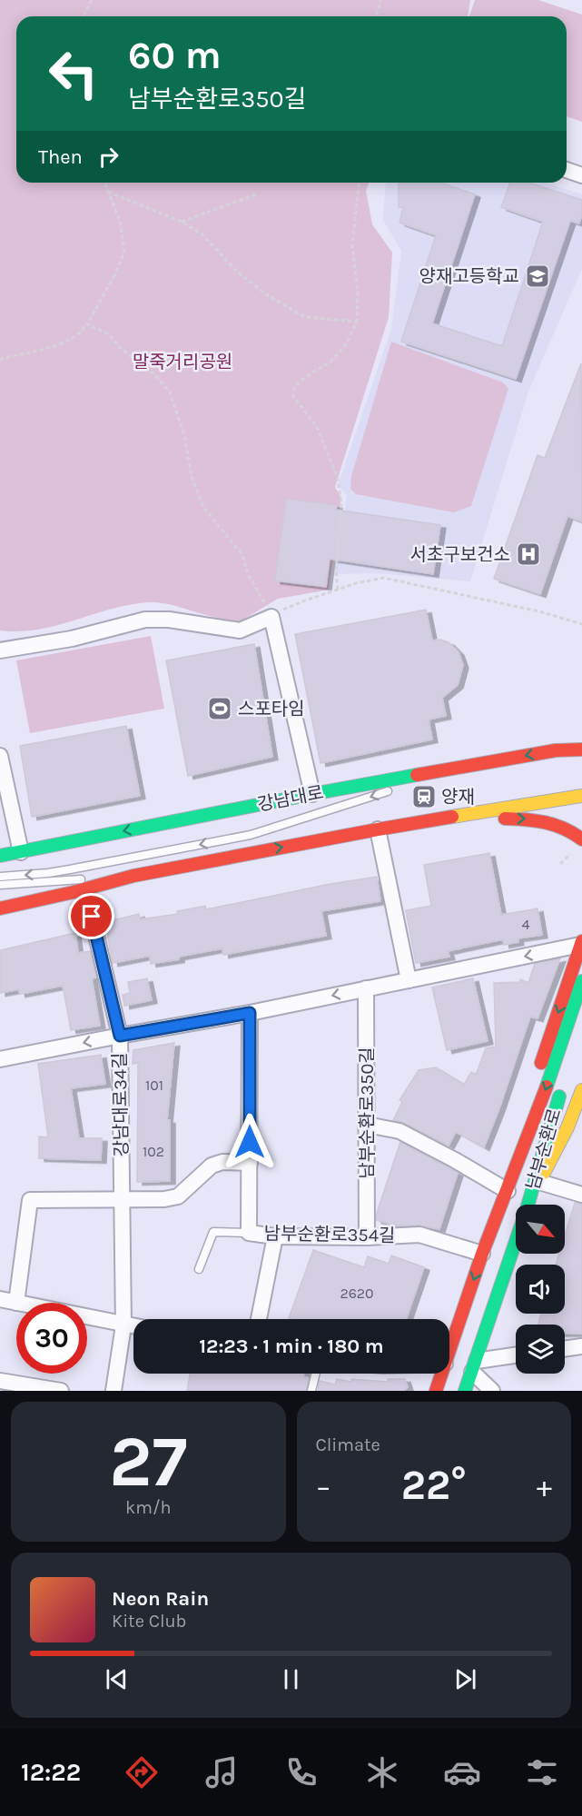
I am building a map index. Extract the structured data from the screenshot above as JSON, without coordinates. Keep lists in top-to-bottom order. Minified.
{"streets":{"main road":["강남대로","남부순환로"],"street":["강남대로34길","남부순환로350길","남부순환로354길"]},"crossings":[["남부순환로350길","남부순환로"],["남부순환로350길","남부순환로354길"],["남부순환로","남부순환로354길"]],"parks":["말죽거리공원"],"places":{"school or university":["양재고등학교"],"hospital":["서초구보건소"],"sports":["스포타임"],"station":["양재"]},"house_numbers":["4","101","102","2620"],"north":"bottom right","page":{"turn":["60 m","남부순환로350길"],"then":"Then","limit":"30","trip":"12:23 · 1 min · 180 m","tile":[["27","km/h"],"Climate"],"heat":["−","22°","+"],"song":["Neon Rain","Kite Club"],"tabs":"12:22"}}
